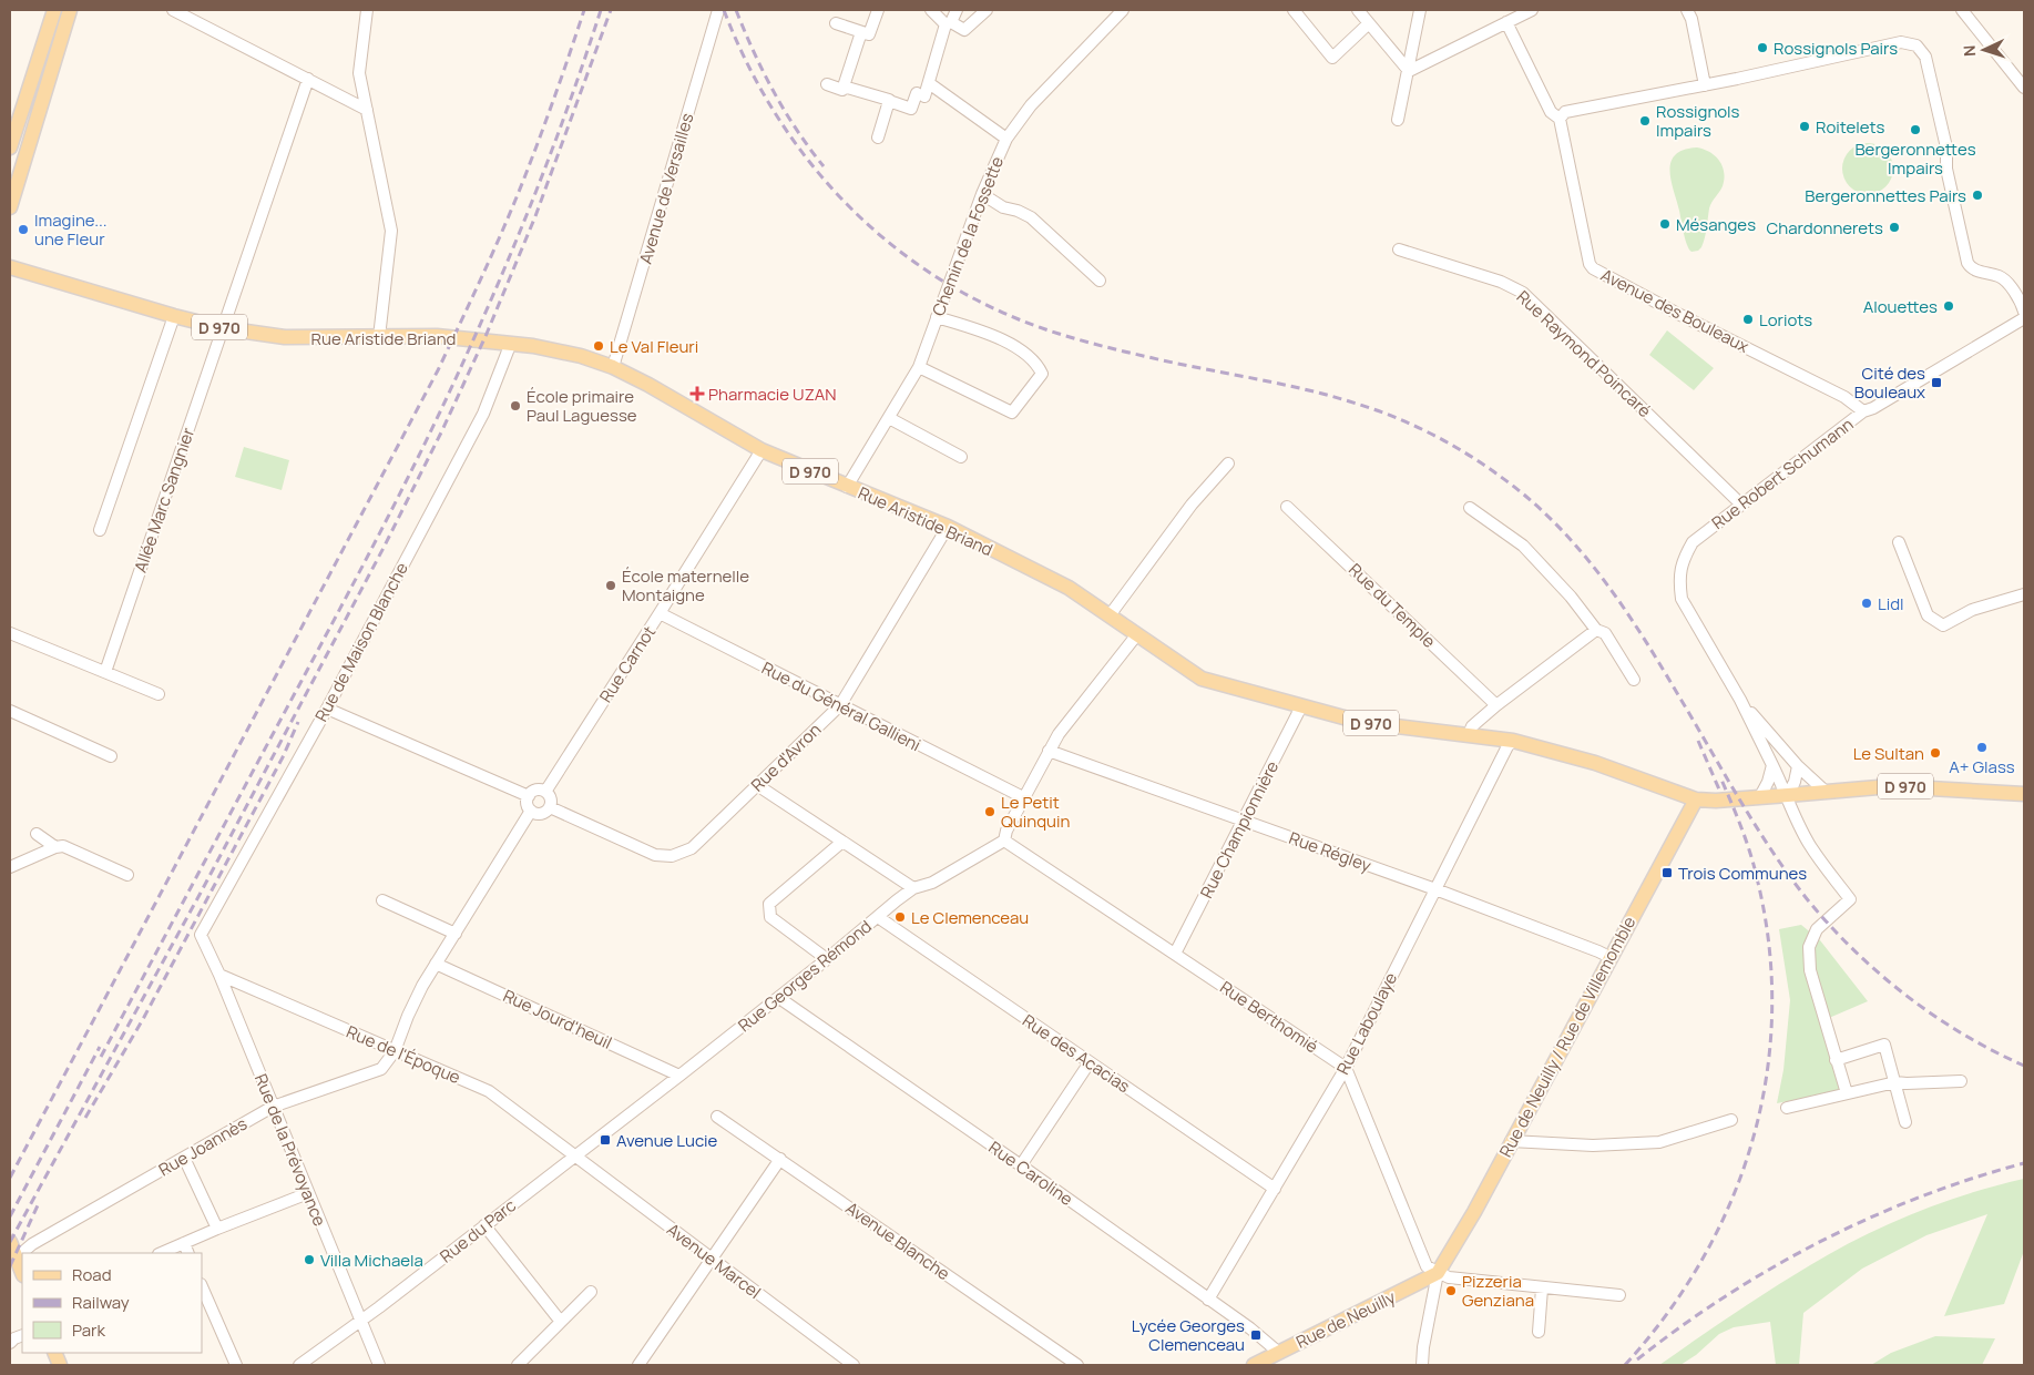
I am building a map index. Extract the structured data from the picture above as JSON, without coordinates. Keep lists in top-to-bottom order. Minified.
{"streets":{"main road":["D 970","Rue Aristide Briand","Rue de Neuilly / Rue de Villemomble","Rue de Neuilly"],"street":["Avenue de Versailles","Chemin de la Fossette","Avenue des Bouleaux","Rue Raymond Poincaré","Rue Robert Schumann","Allée Marc Sangnier","Rue du Temple","Rue de Maison Blanche","Rue Carnot","Rue du Général Gallieni","Rue d'Avron","Rue Championnière","Rue Régley","Rue Georges Rémond","Rue Berthomié","Rue Jourd'heuil","Rue Laboulaye","Rue des Acacias","Rue de l'Époque","Rue Joannès","Rue de la Prévoyance","Rue Caroline","Rue du Parc","Avenue Blanche","Avenue Marcel"]},"crossings":[["Avenue de Versailles","Rue Aristide Briand"],["Chemin de la Fossette","Rue Aristide Briand"],["Avenue des Bouleaux","Rue Robert Schumann"],["D 970","Rue Aristide Briand"],["D 970","Rue Robert Schumann"],["D 970","Rue Championnière"],["D 970","Rue Laboulaye"],["D 970","Rue de Neuilly / Rue de Villemomble"],["Rue Aristide Briand","Allée Marc Sangnier"],["Rue Aristide Briand","Rue de Maison Blanche"],["Rue Aristide Briand","Rue Carnot"],["Rue Aristide Briand","Rue d'Avron"],["Rue Aristide Briand","Rue Championnière"],["Rue Raymond Poincaré","Rue Robert Schumann"],["Rue de Maison Blanche","Rue de la Prévoyance"],["Rue Carnot","Rue du Général Gallieni"],["Rue Carnot","Rue d'Avron"],["Rue du Général Gallieni","Rue d'Avron"],["Rue Championnière","Rue Régley"],["Rue Championnière","Rue Berthomié"],["Rue Régley","Rue Laboulaye"],["Rue Régley","Rue de Neuilly / Rue de Villemomble"],["Rue Georges Rémond","Rue Berthomié"],["Rue Georges Rémond","Rue Jourd'heuil"],["Rue Georges Rémond","Rue des Acacias"],["Rue Georges Rémond","Rue de l'Époque"],["Rue Georges Rémond","Rue Caroline"],["Rue Georges Rémond","Rue du Parc"],["Rue Georges Rémond","Avenue Marcel"],["Rue Berthomié","Rue Laboulaye"],["Rue Laboulaye","Rue des Acacias"],["Rue Laboulaye","Rue Caroline"],["Rue de Neuilly / Rue de Villemomble","Rue de Neuilly"],["Rue de l'Époque","Rue Joannès"],["Rue de l'Époque","Rue de la Prévoyance"],["Rue de l'Époque","Rue du Parc"],["Rue de l'Époque","Avenue Marcel"],["Rue Joannès","Rue de la Prévoyance"],["Rue de la Prévoyance","Rue du Parc"],["Rue Caroline","Rue de Neuilly"],["Rue du Parc","Avenue Marcel"]],"places":{"other":["Rossignols Pairs","Rossignols Impairs","Roitelets","Bergeronnettes Impairs","Bergeronnettes Pairs","Mésanges","Chardonnerets","Imagine... une Fleur","Alouettes","Loriots","Le Val Fleuri","École primaire Paul Laguesse","École maternelle Montaigne","Lidl","A+ Glass","Le Sultan","Le Petit Quinquin","Le Clemenceau","Villa Michaela","Pizzeria Genziana"],"transit":["Cité des Bouleaux","Trois Communes","Avenue Lucie","Lycée Georges Clemenceau"],"health":["Pharmacie UZAN"]},"legend":["Road","Railway","Park"],"north":"left"}
